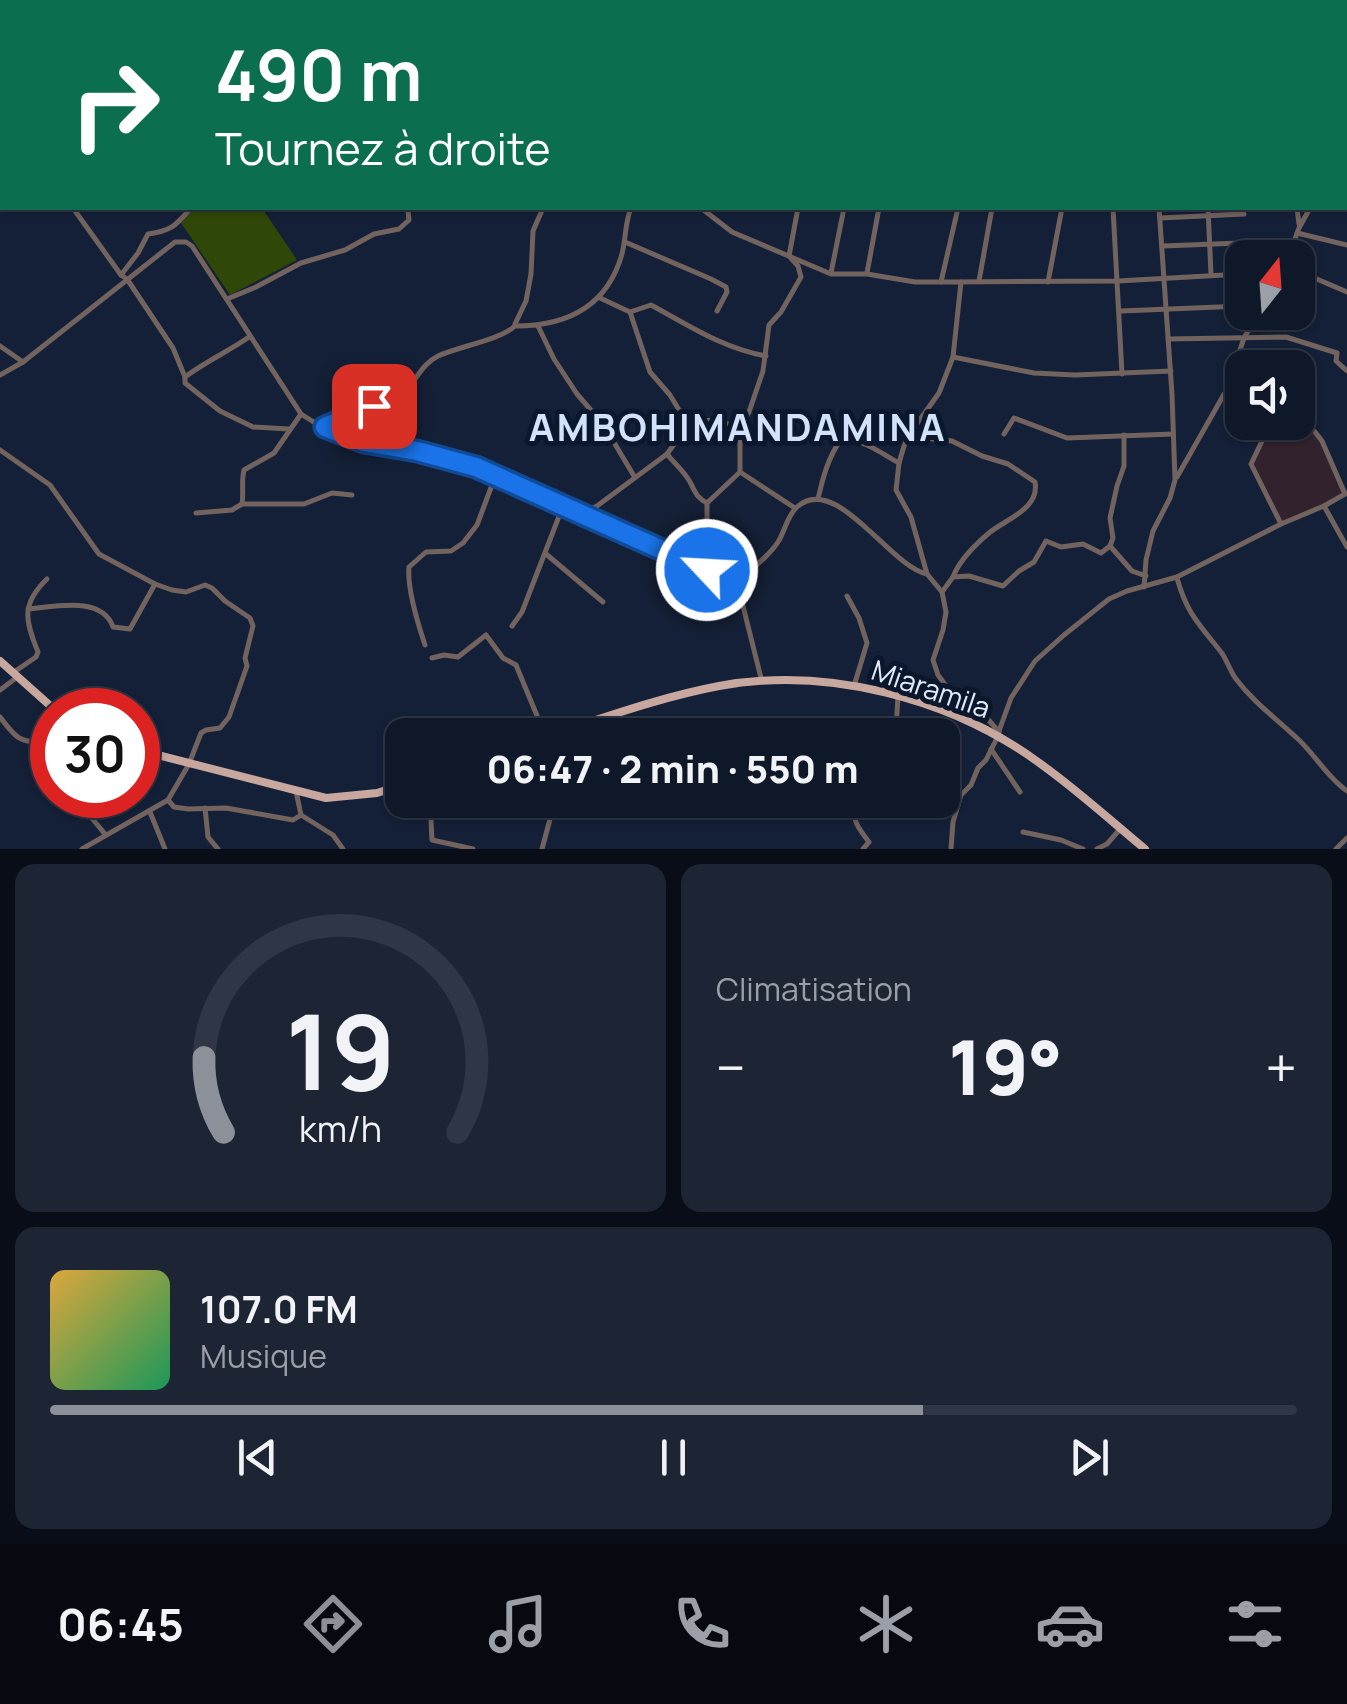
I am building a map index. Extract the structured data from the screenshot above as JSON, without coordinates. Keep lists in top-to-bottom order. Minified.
{"streets":{"main road":["Miaramila"]},"districts":["AMBOHIMANDAMINA"],"north":"top","page":{"turn":["490 m","Tournez à droite"],"limit":"30","trip":"06:47 · 2 min · 550 m","tile":"Climatisation","heat":["−","19°","+"],"song":["107.0 FM","Musique"],"tabs":"06:45","gauge":["19","km/h"]}}
